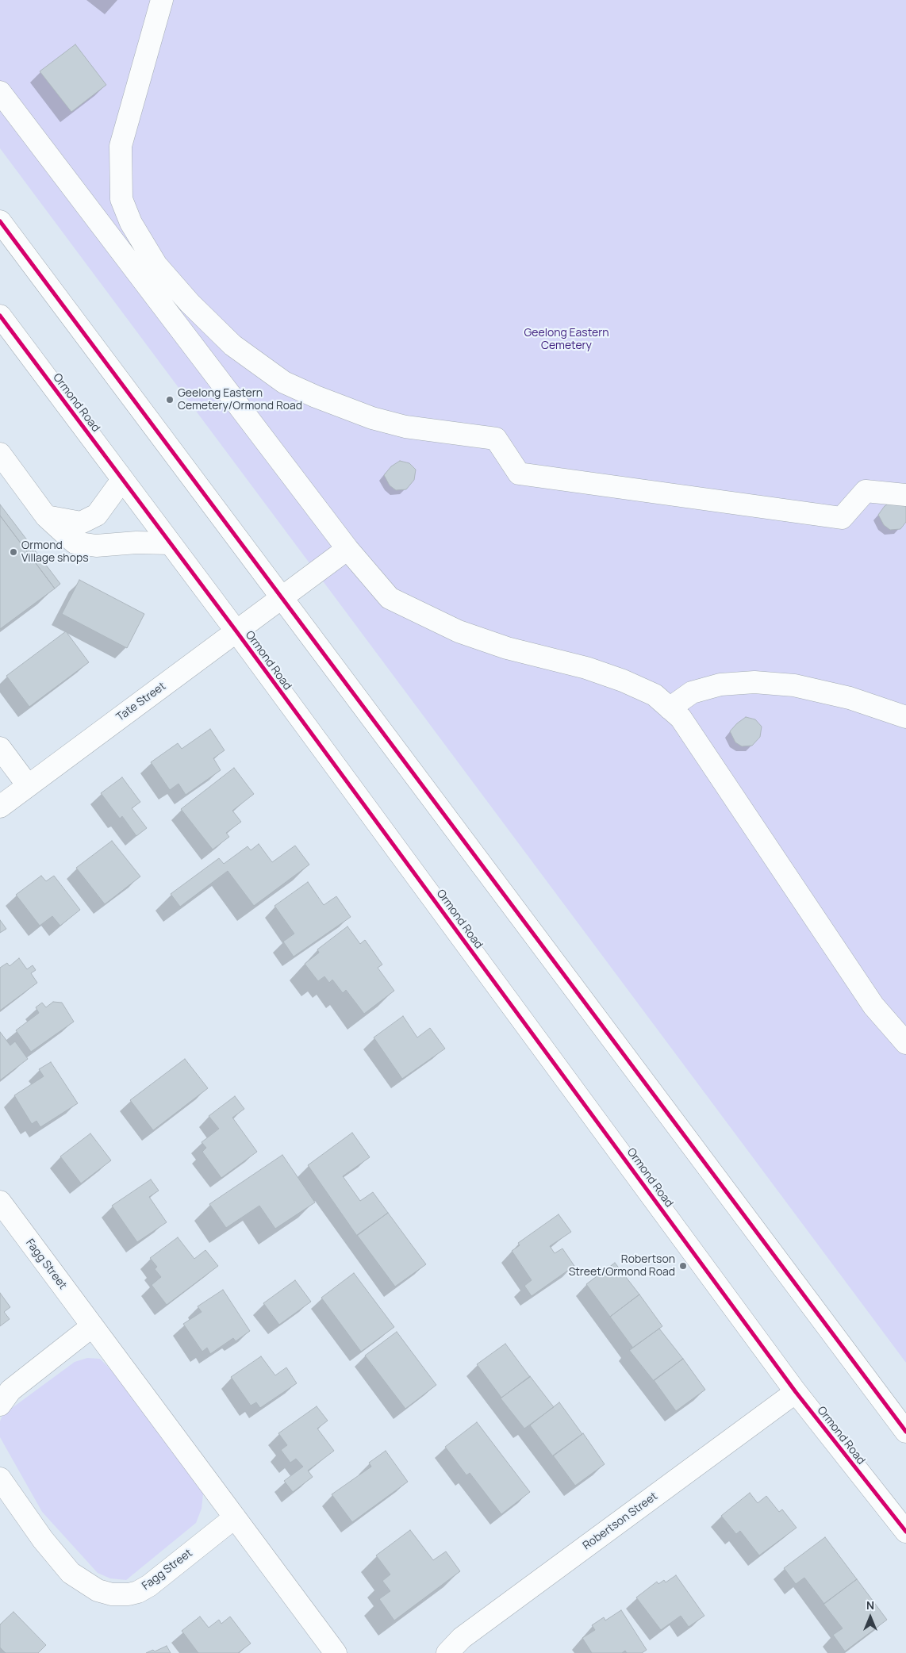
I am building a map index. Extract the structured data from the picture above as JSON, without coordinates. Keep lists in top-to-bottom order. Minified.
{"streets":{"main road":["Ormond Road","Tate Street","Fagg Street","Robertson Street"]},"crossings":[["Ormond Road","Tate Street"],["Ormond Road","Robertson Street"]],"parks":["Geelong Eastern Cemetery"],"places":["Geelong Eastern Cemetery/Ormond Road","Ormond Village shops","Robertson Street/Ormond Road"],"north":"top"}
